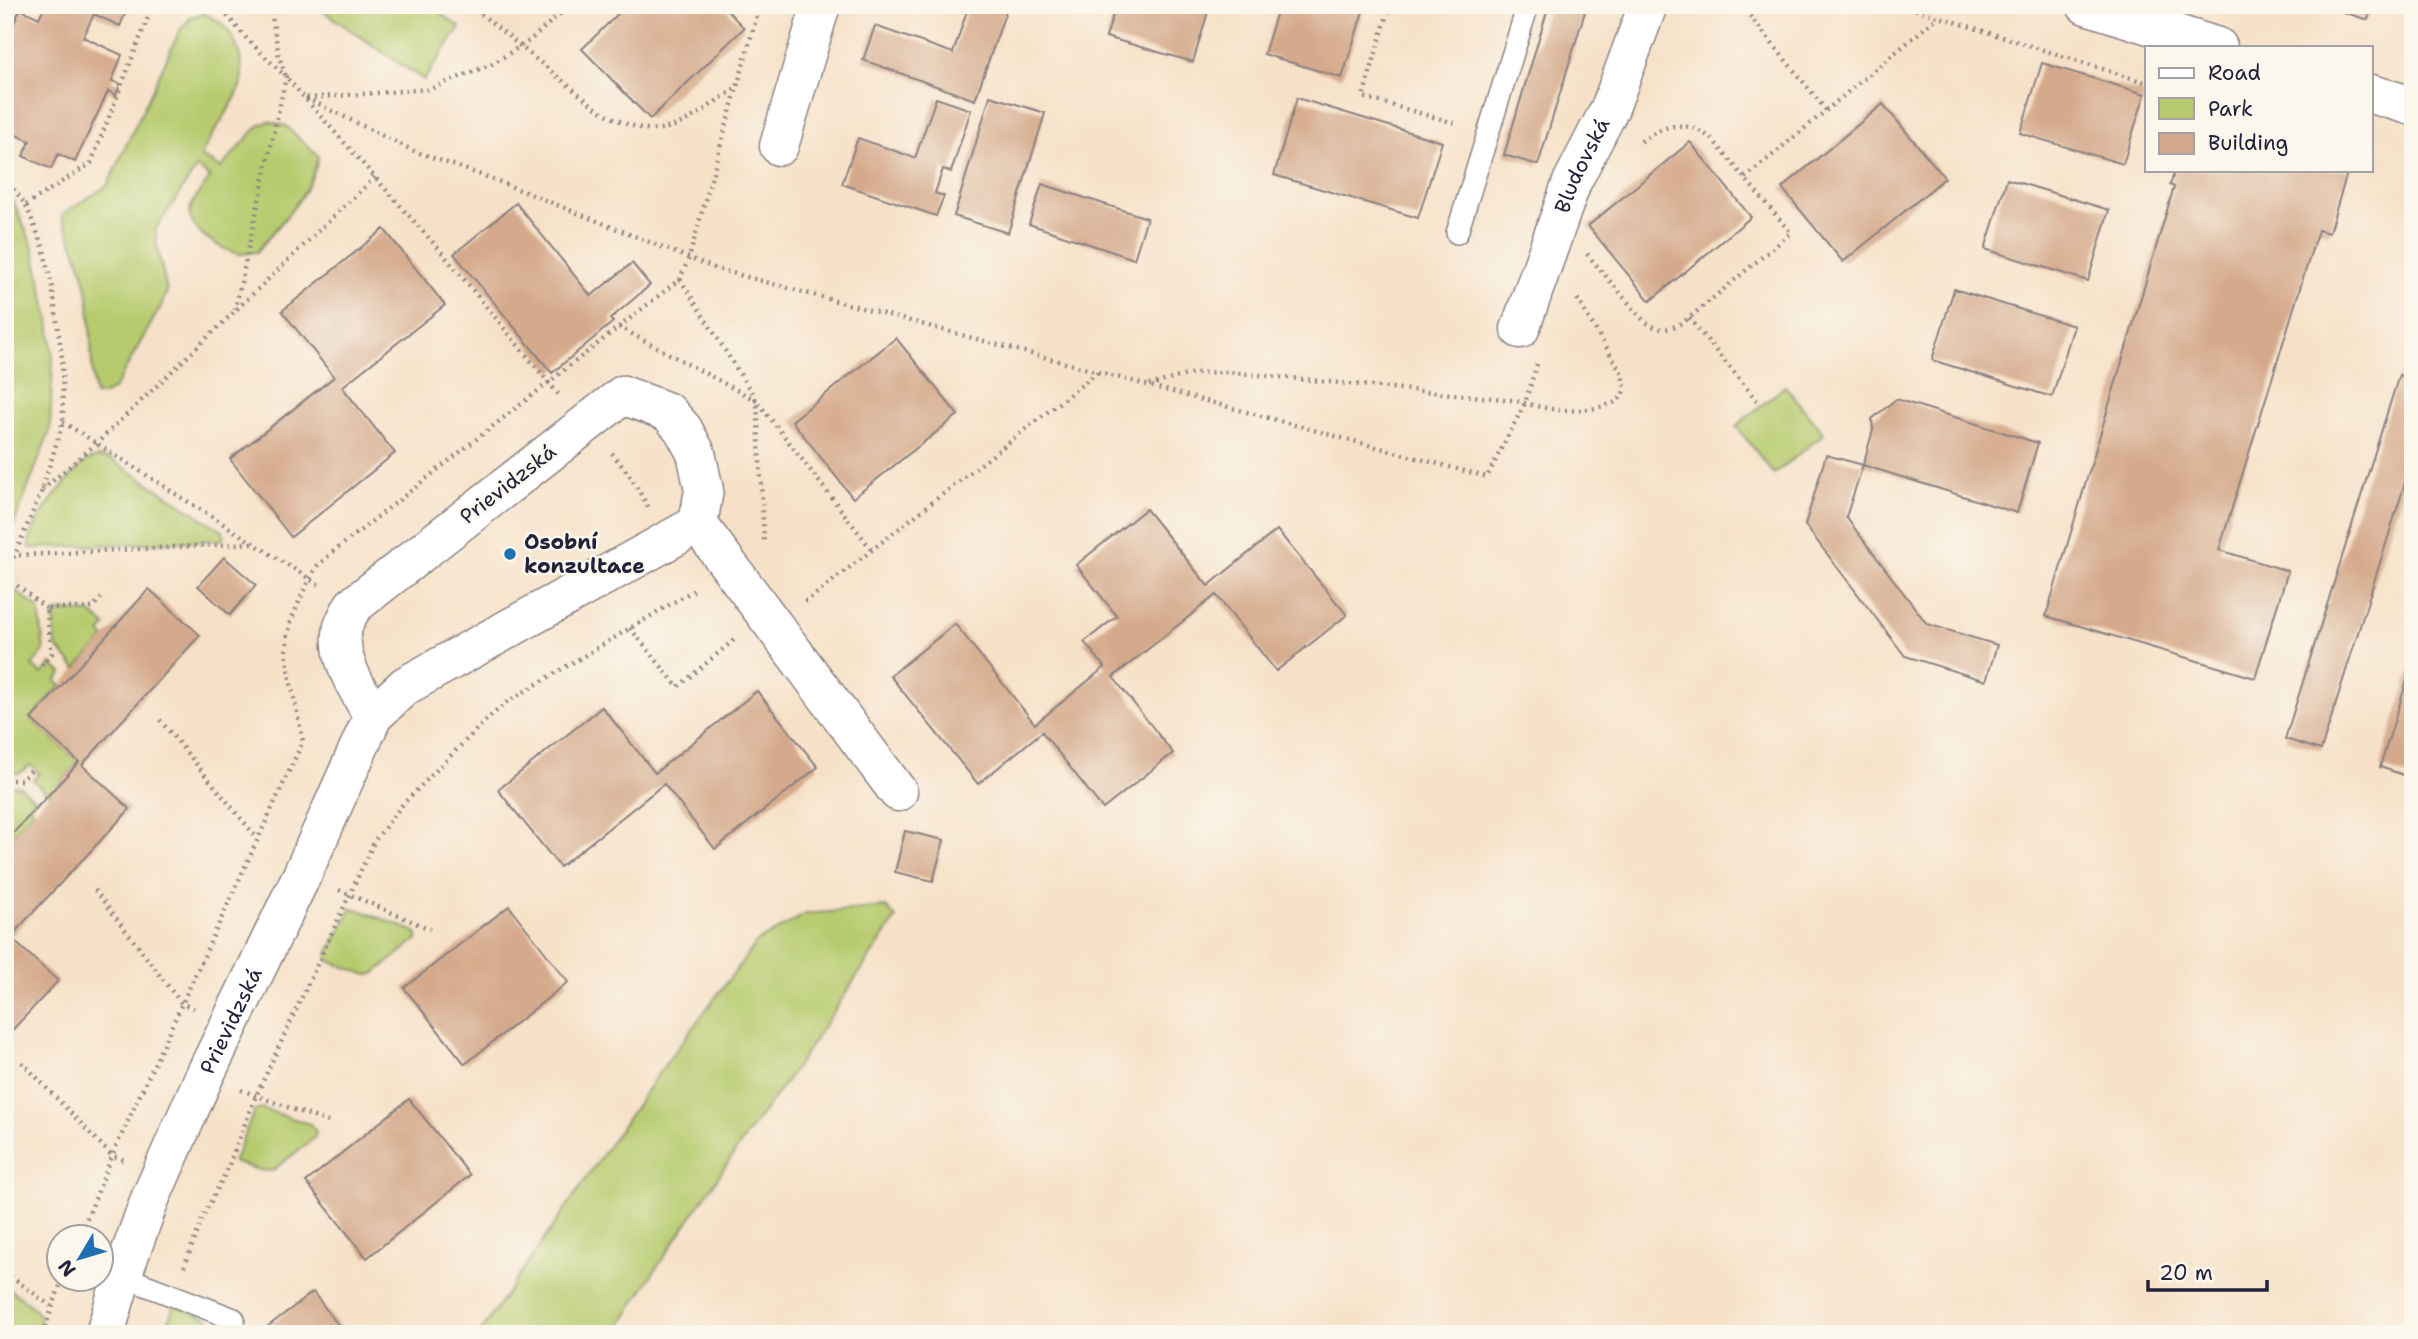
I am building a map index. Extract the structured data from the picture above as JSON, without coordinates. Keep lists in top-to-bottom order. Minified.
{"streets":{"street":["Bludovská","Prievidzská"]},"places":["Osobní konzultace"],"legend":["Road","Park","Building"],"scale_bar":"20 m","north":"bottom left"}
